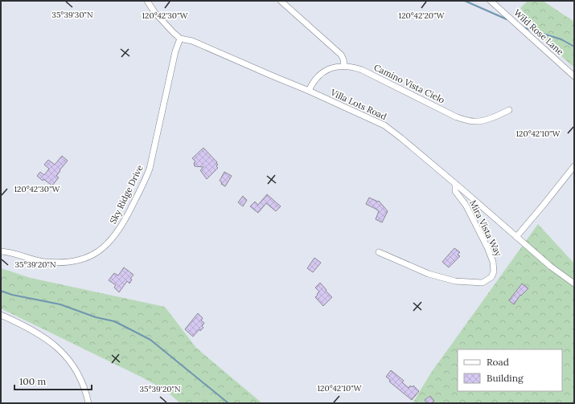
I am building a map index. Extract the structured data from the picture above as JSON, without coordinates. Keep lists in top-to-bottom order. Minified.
{"streets":{"street":["Wild Rose Lane","Camino Vista Cielo","Villa Lots Road","Sky Ridge Drive","Mira Vista Way"]},"crossings":[["Camino Vista Cielo","Villa Lots Road"],["Villa Lots Road","Sky Ridge Drive"],["Villa Lots Road","Mira Vista Way"]],"legend":["Road","Building"],"scale_bar":"100 m","coordinates":["35°39'30\"N","120°42'30\"W","120°42'20\"W","120°42'10\"W","35°39'20\"N"]}
